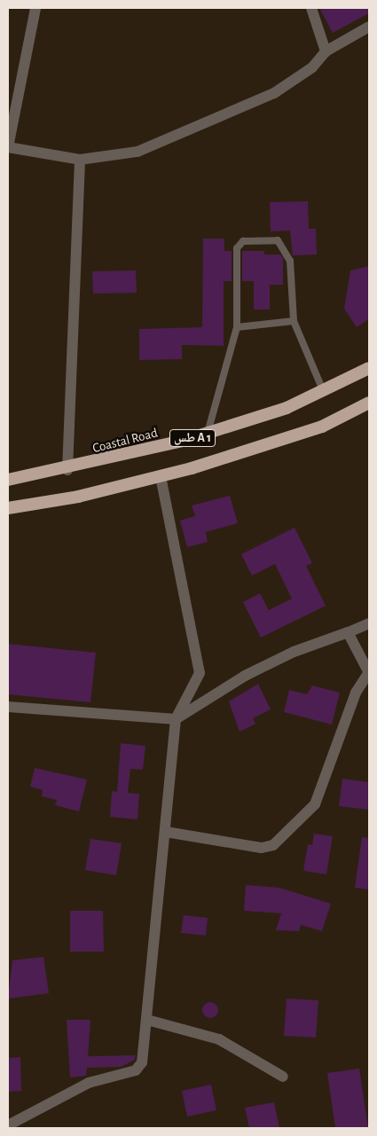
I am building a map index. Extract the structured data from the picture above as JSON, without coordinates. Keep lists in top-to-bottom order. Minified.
{"streets":{"highway":["طس A 1","Coastal Road"]}}
